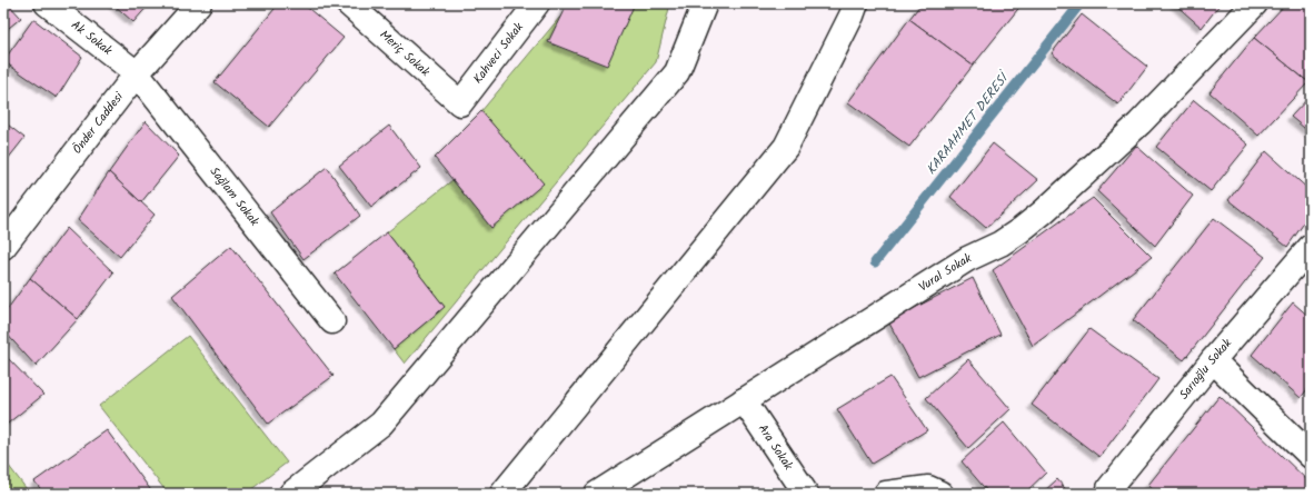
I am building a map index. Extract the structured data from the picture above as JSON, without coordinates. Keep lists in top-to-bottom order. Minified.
{"streets":{"street":["Ak Sokak","Meriç Sokak","Kahveci Sokak","Önder Caddesi","Sağlam Sokak","Vural Sokak","Sarıoğlu Sokak","Ara Sokak"]},"crossings":[["Ak Sokak","Önder Caddesi"],["Ak Sokak","Sağlam Sokak"],["Meriç Sokak","Kahveci Sokak"],["Önder Caddesi","Sağlam Sokak"],["Vural Sokak","Ara Sokak"]],"water":["KARAAHMET DERESİ"]}
